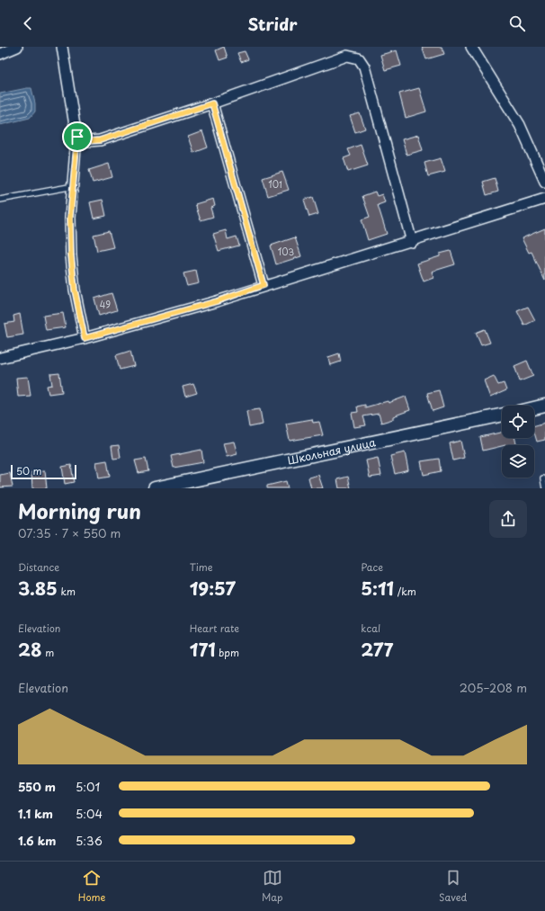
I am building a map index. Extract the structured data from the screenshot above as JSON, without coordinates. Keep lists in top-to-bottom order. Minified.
{"streets":{"street":["Школьная улица"]},"house_numbers":["101","103","49"],"scale_bar":"50 m","page":{"header":"Stridr","scale":"50 m","heading":["Morning run","07:35 · 7 × 550 m"],"stats":[["Distance","3.85 km"],["Time","19:57"],["Pace","5:11 /km"],["Elevation","28 m"],["Heart rate","171 bpm"],["kcal","277"]],"chart":["Elevation","205–208 m"],"list":[{"name":"550 m","note":"5:01"},{"name":"1.1 km","note":"5:04"},{"name":"1.6 km","note":"5:36"}],"tabs":["Home","Map","Saved"]}}
